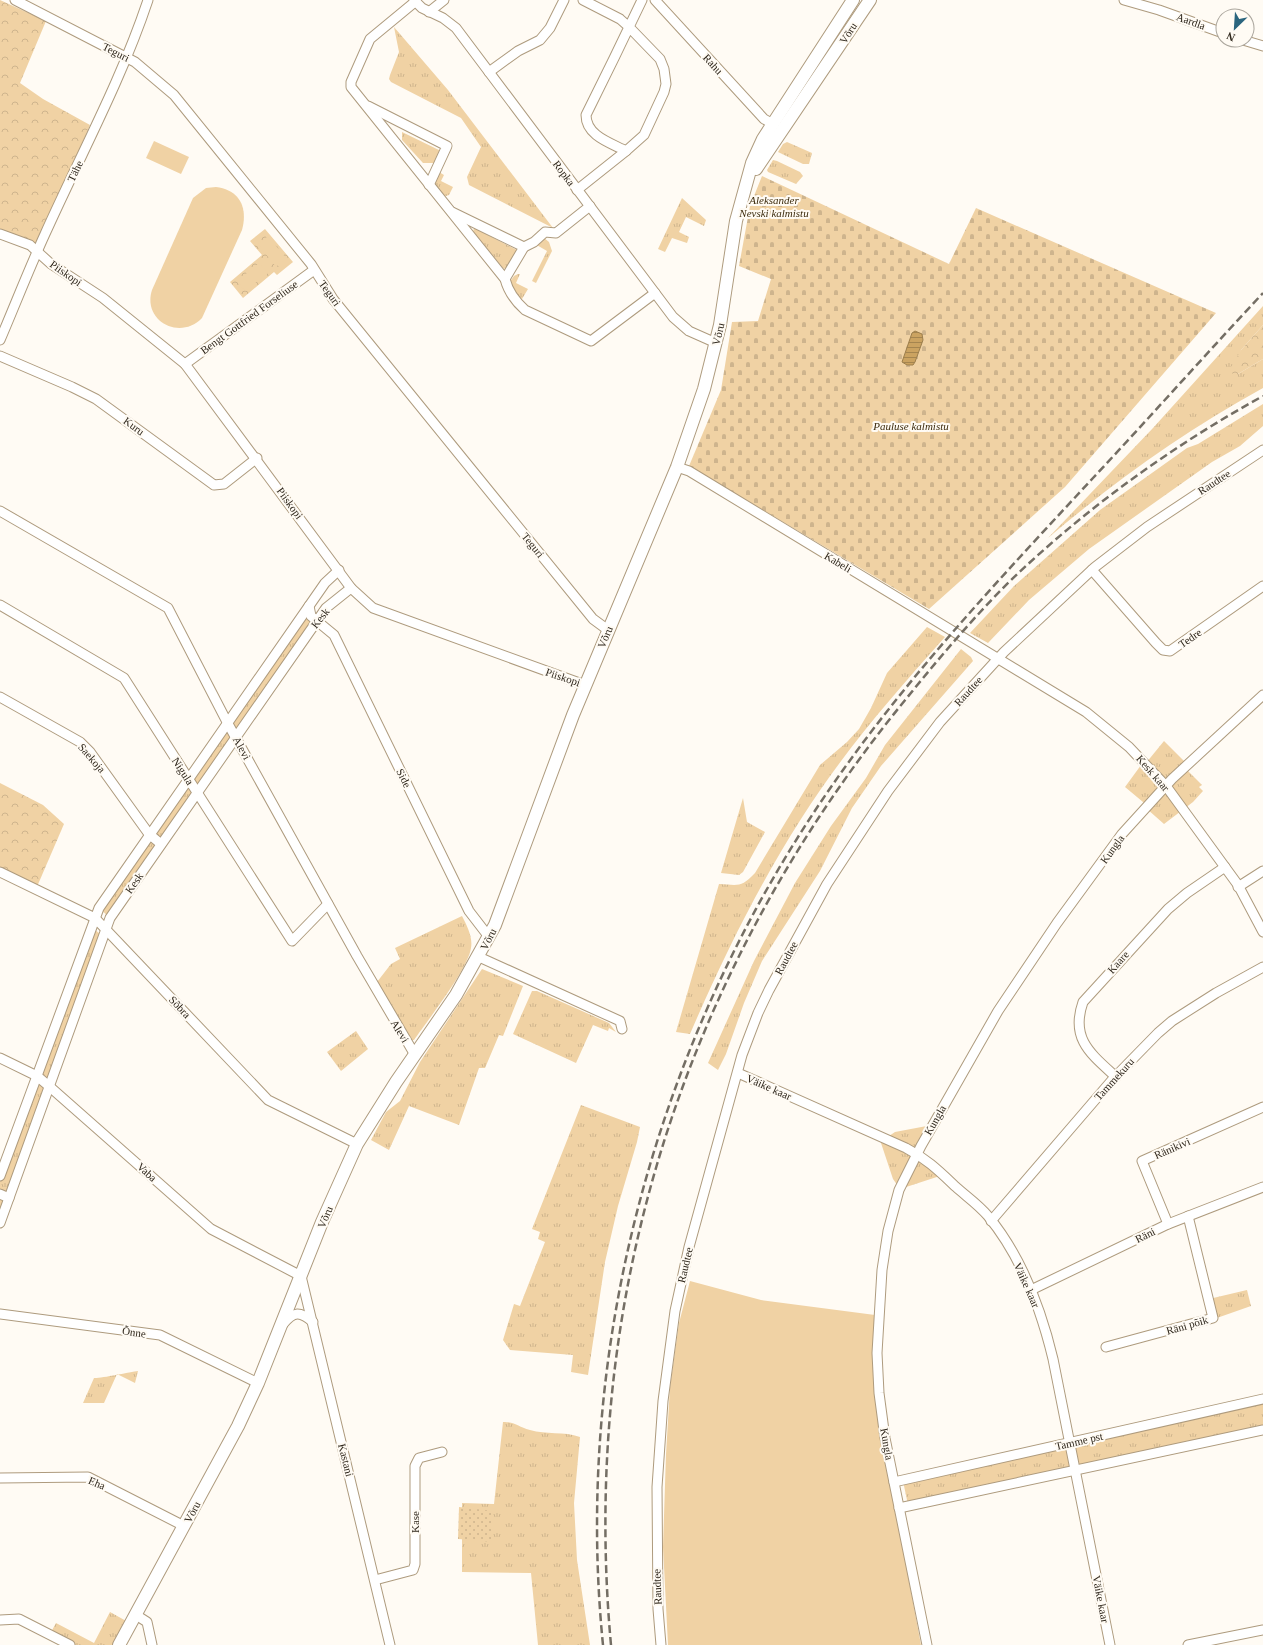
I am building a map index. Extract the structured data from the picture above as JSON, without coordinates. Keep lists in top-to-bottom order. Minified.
{"streets":{"main road":["Võru"],"street":["Aardla","Teguri","Rahu","Tähe","Ropka","Piiskopi","Bengt Gottfried Forseliuse","Kuru","Raudtee","Kabeli","Kesk","Tedre","Alevi","Saekoja","Nigula","Kesk kaar","Side","Kungla","Kaare","Sõbra","Tammekuru","Väike kaar","Ränikivi","Vaba","Räni","Räni põik","Õnne","Tamme pst","Kastani","Eha","Kase"]},"crossings":[["Võru","Teguri"],["Võru","Rahu"],["Võru","Ropka"],["Võru","Piiskopi"],["Võru","Kabeli"],["Võru","Alevi"],["Võru","Side"],["Võru","Sõbra"],["Võru","Vaba"],["Võru","Õnne"],["Võru","Kastani"],["Võru","Eha"],["Teguri","Tähe"],["Teguri","Bengt Gottfried Forseliuse"],["Tähe","Piiskopi"],["Piiskopi","Bengt Gottfried Forseliuse"],["Piiskopi","Kuru"],["Piiskopi","Kesk"],["Raudtee","Kabeli"],["Raudtee","Tedre"],["Raudtee","Kesk kaar"],["Raudtee","Väike kaar"],["Kabeli","Kesk kaar"],["Kesk","Alevi"],["Kesk","Saekoja"],["Kesk","Nigula"],["Kesk","Side"],["Kesk","Sõbra"],["Kesk","Vaba"],["Alevi","Nigula"],["Kesk kaar","Kungla"],["Kesk kaar","Kaare"],["Kungla","Väike kaar"],["Kungla","Tamme pst"],["Kaare","Tammekuru"],["Tammekuru","Väike kaar"],["Väike kaar","Räni"],["Väike kaar","Tamme pst"],["Ränikivi","Räni"],["Vaba","Kastani"],["Räni","Räni põik"],["Kastani","Kase"]],"parks":["Aleksander Nevski kalmistu","Pauluse kalmistu"],"north":"bottom left"}
